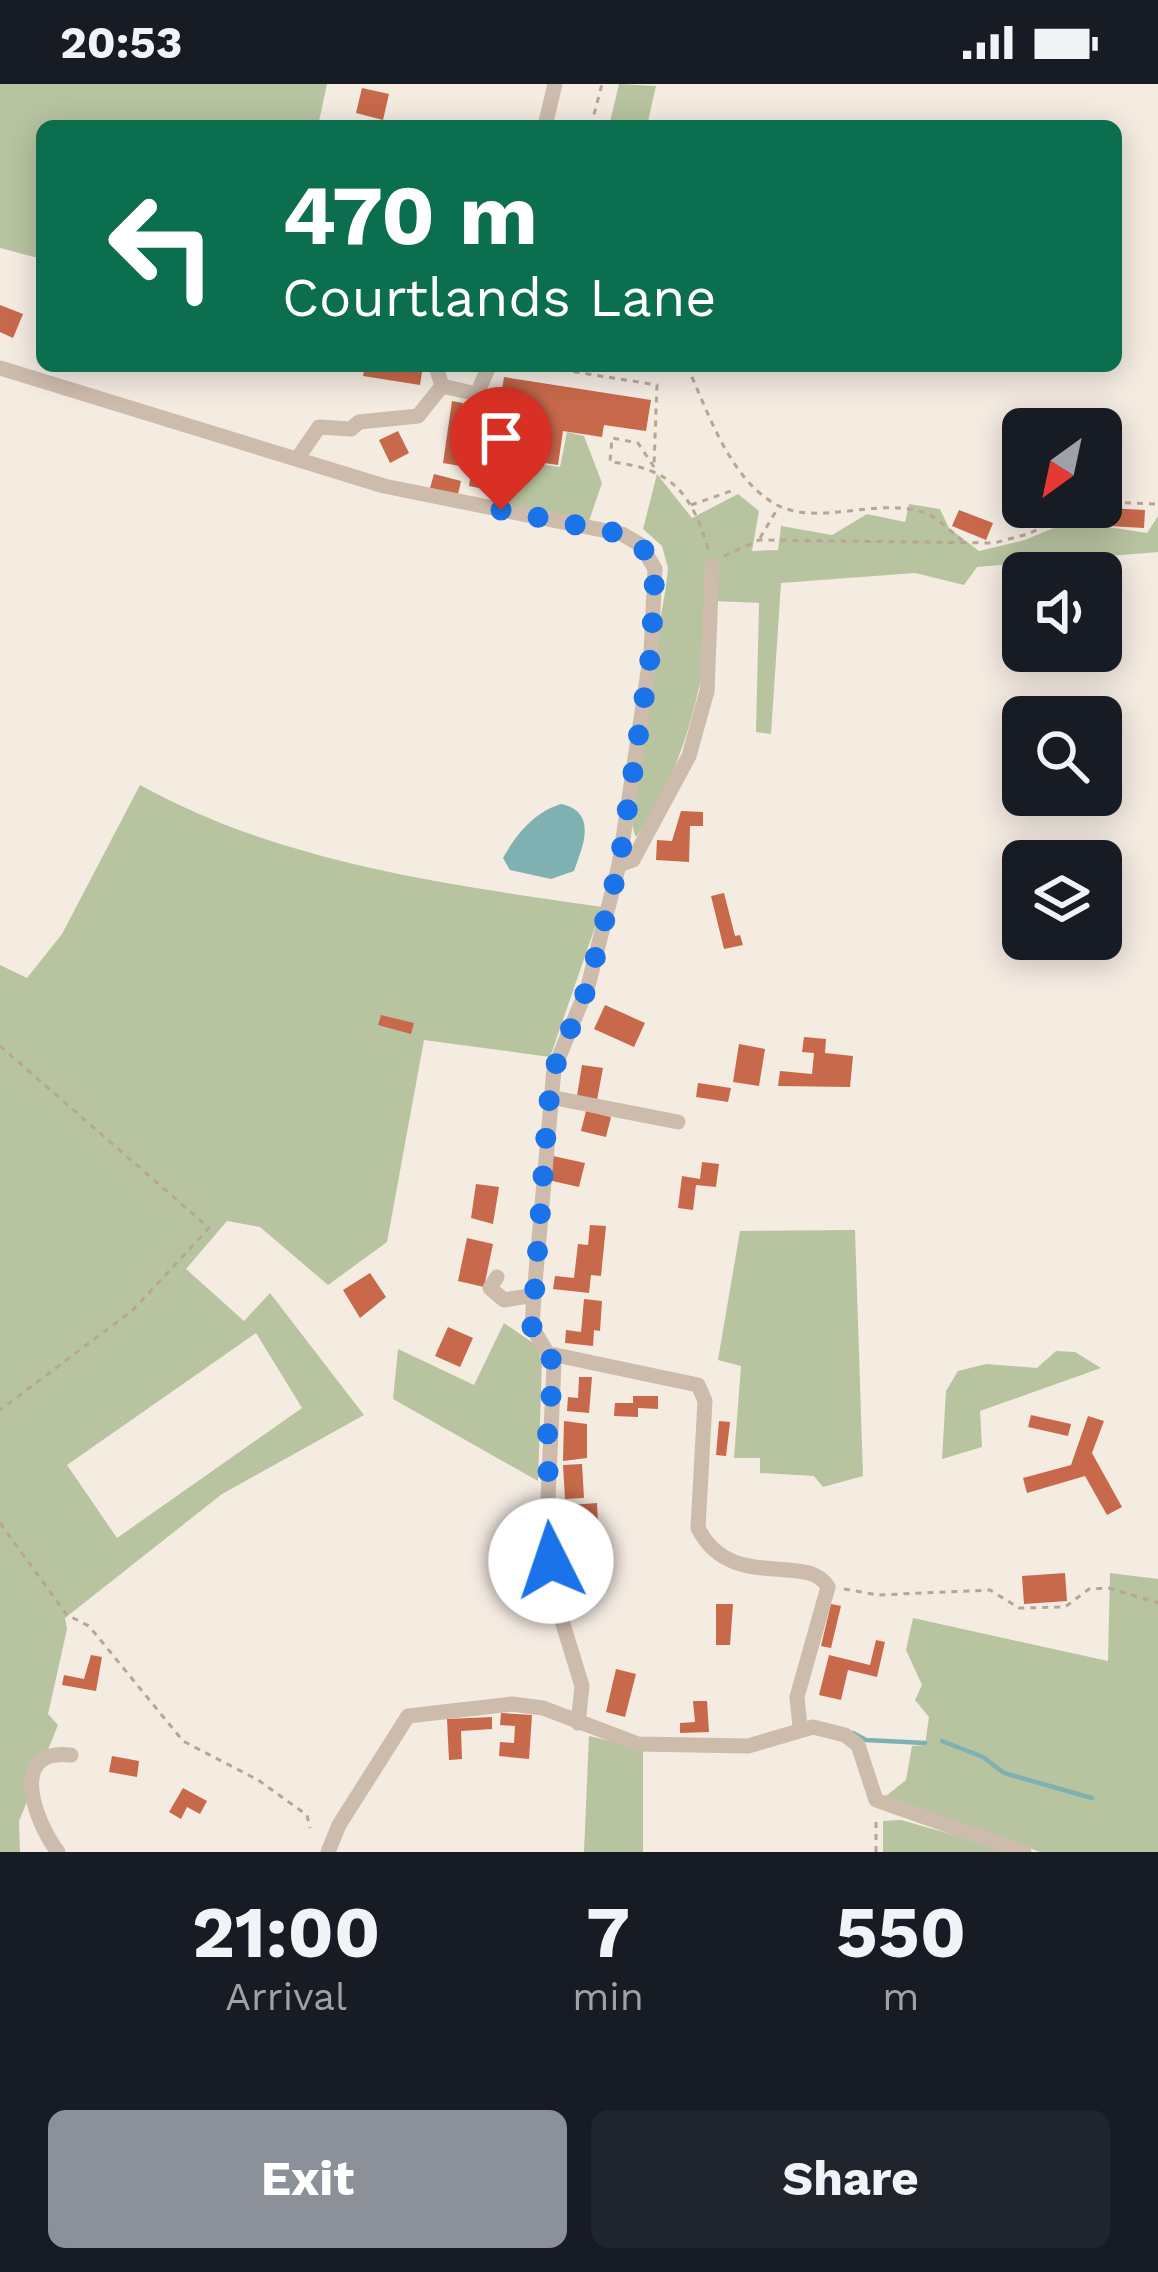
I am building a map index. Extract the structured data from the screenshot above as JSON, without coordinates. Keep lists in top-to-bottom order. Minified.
{"north":"bottom left","page":{"status":"20:53","turn":["470 m","Courtlands Lane"],"eta":["21:00","Arrival","7","min","550","m"],"buttons":["Exit","Share"]}}
